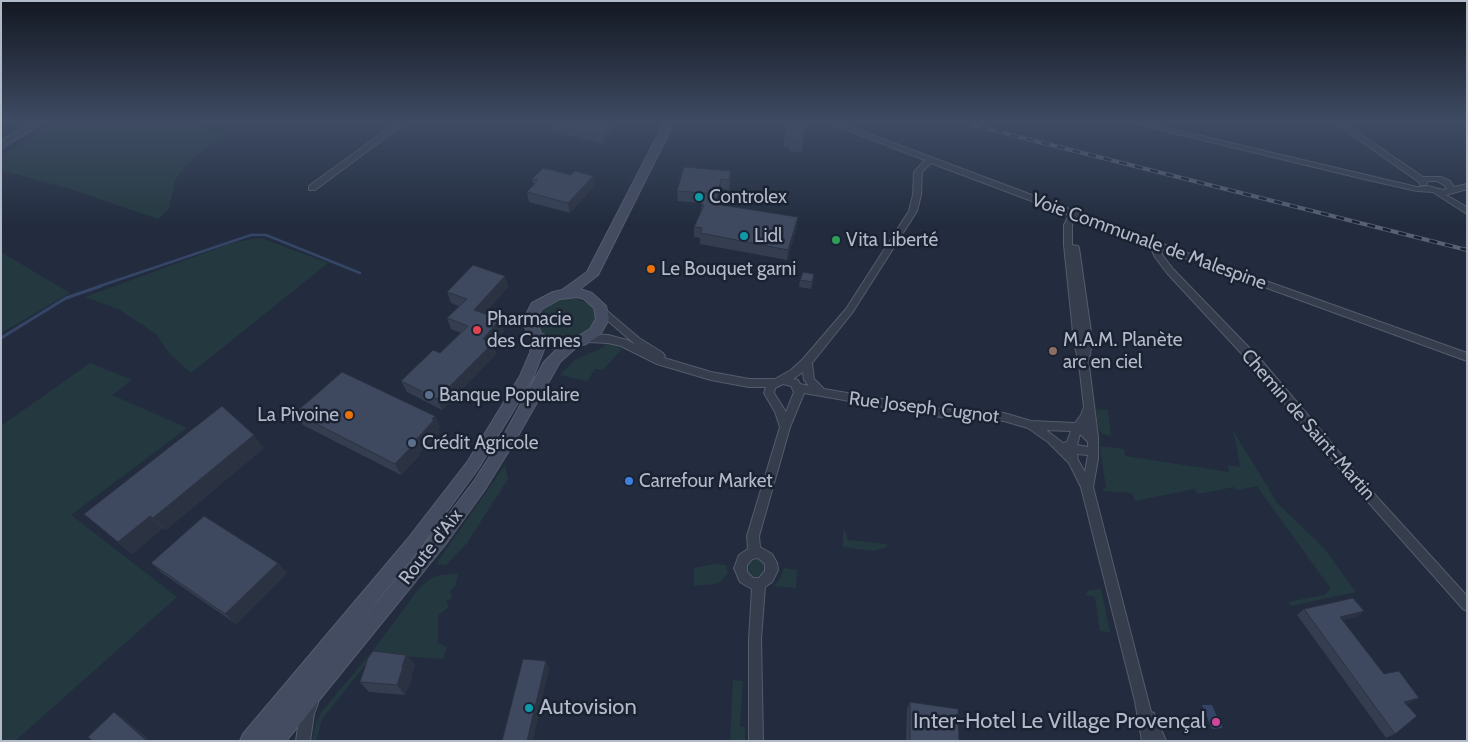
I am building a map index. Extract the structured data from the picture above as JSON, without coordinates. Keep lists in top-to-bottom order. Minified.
{"streets":{"main road":["Route d'Aix"],"street":["Voie Communale de Malespine","Rue Joseph Cugnot","Chemin de Saint-Martin"]},"crossings":[["Voie Communale de Malespine","Chemin de Saint-Martin"]],"places":["Controlex","Lidl","Vita Liberté","Le Bouquet garni","Pharmacie des Carmes","M.A.M. Planète arc en ciel","Banque Populaire","La Pivoine","Crédit Agricole","Carrefour Market","Autovision","Inter-Hotel Le Village Provençal"]}
